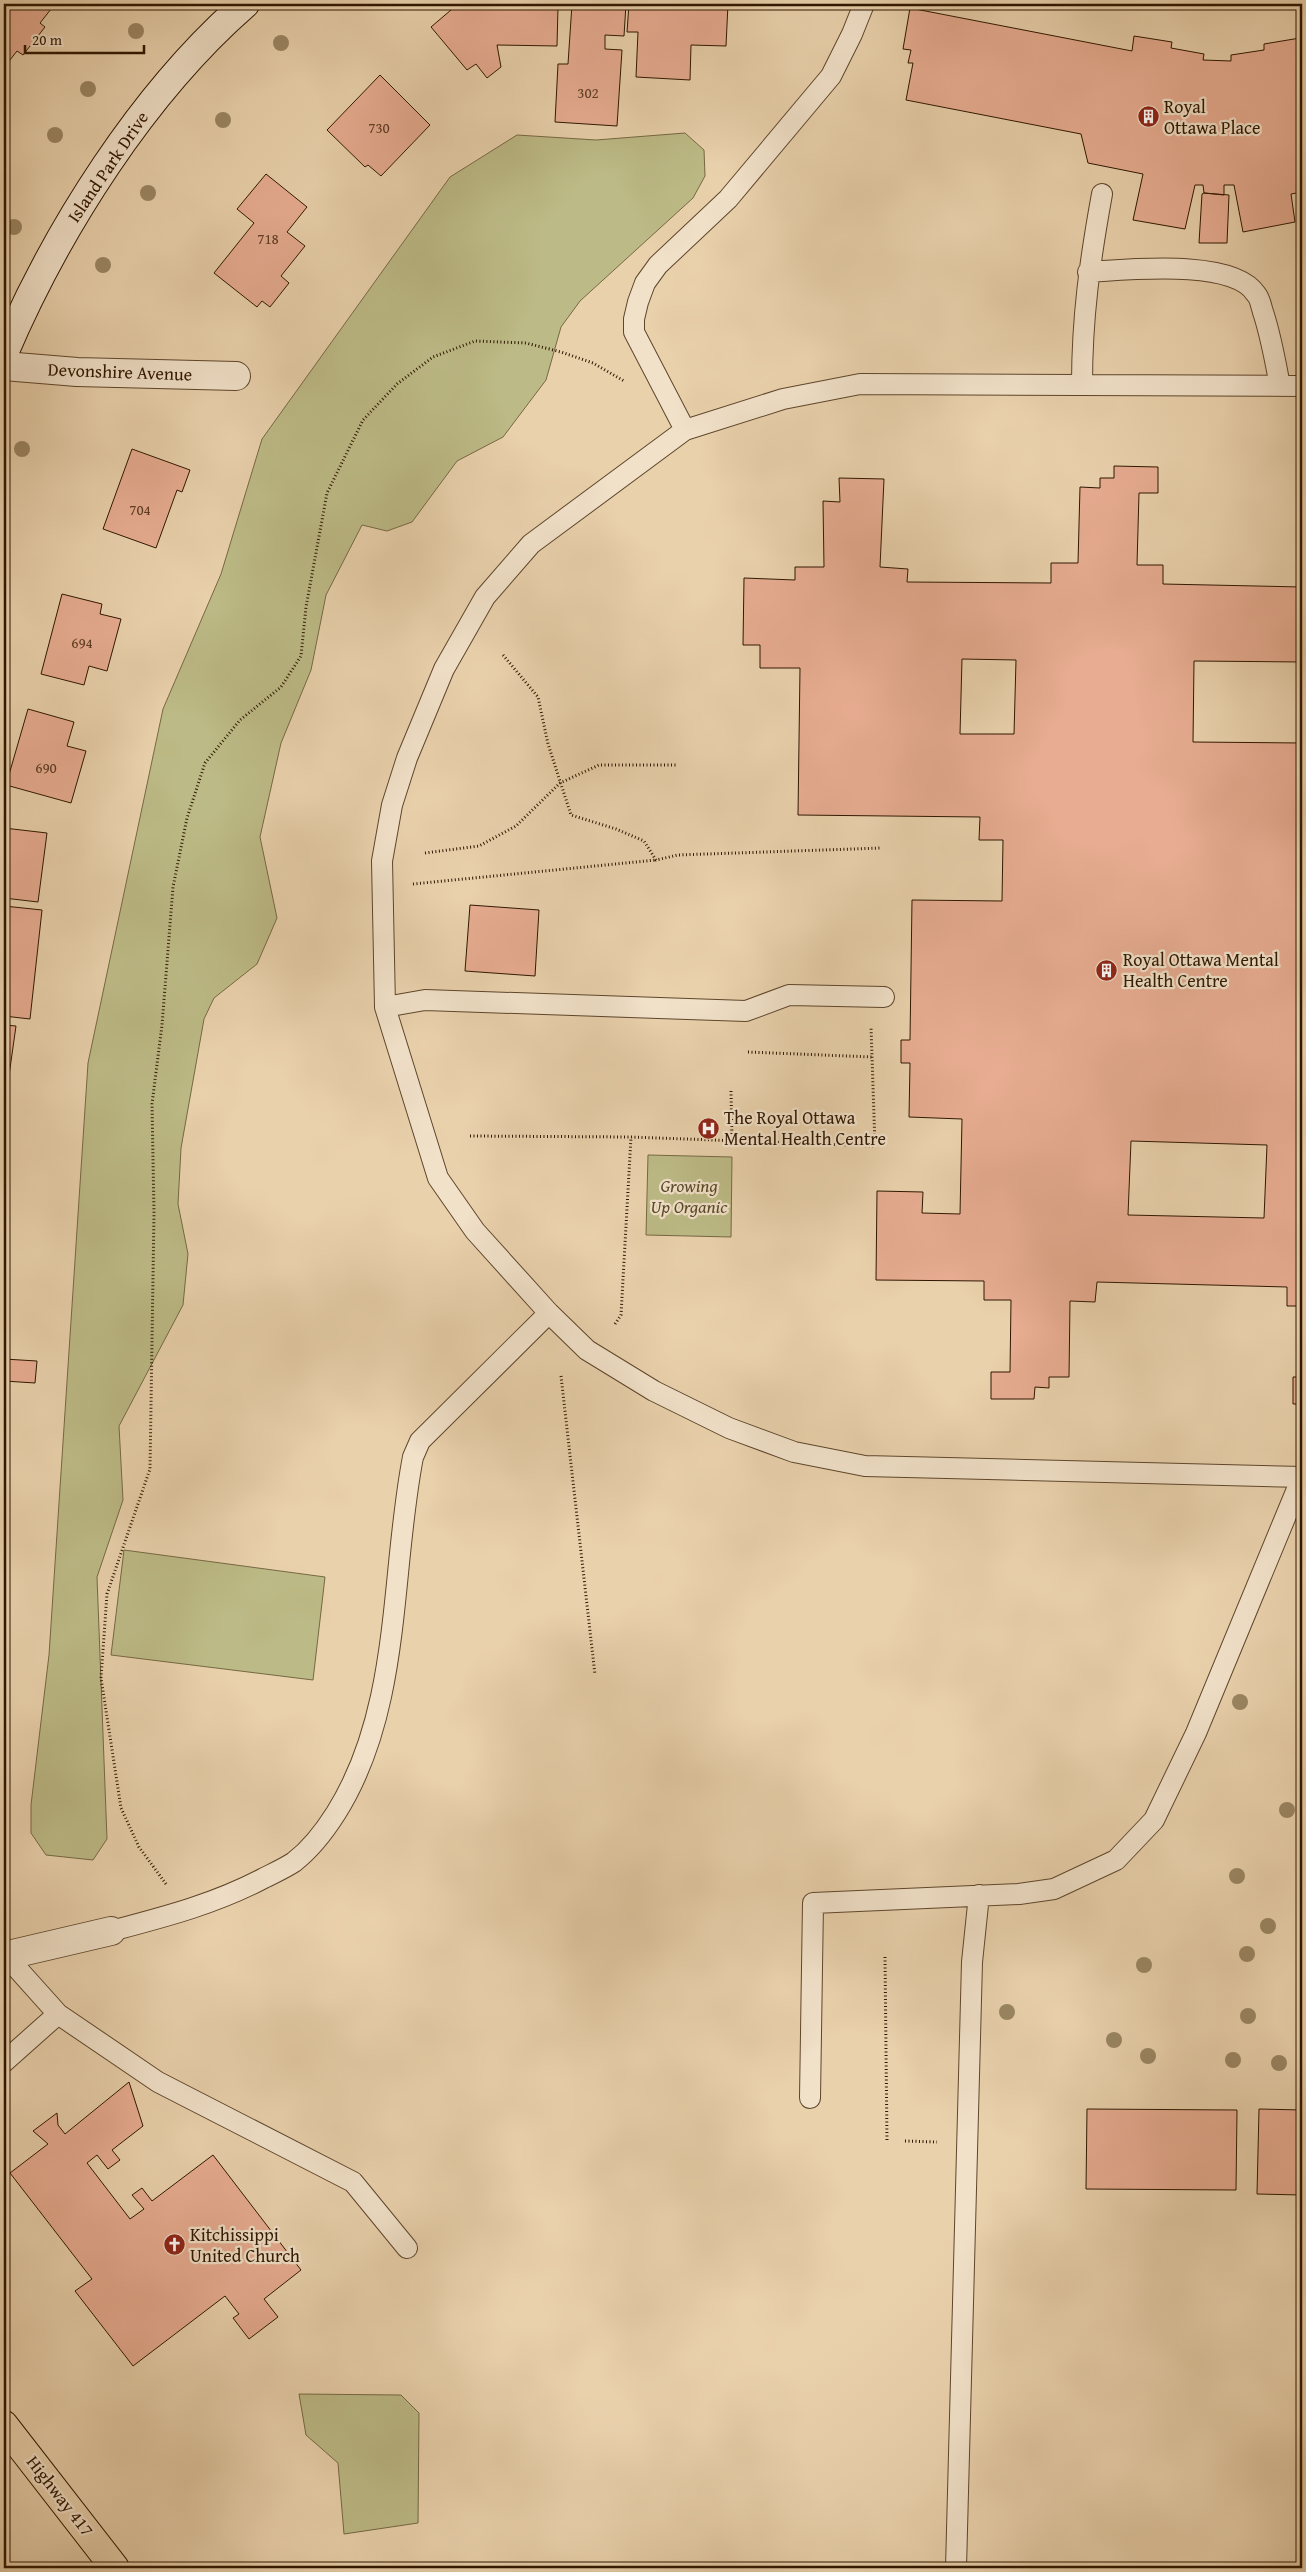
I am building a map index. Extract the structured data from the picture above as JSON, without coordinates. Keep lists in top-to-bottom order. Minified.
{"streets":{"highway":["Highway 417"],"main road":["Island Park Drive","Devonshire Avenue"]},"parks":["Growing Up Organic"],"places":{"building":["Royal Ottawa Place","Royal Ottawa Mental Health Centre"],"hospital":["The Royal Ottawa Mental Health Centre"],"church":["Kitchissippi United Church"]},"house_numbers":["302","730","718","704","694","690"],"scale_bar":"20 m"}
